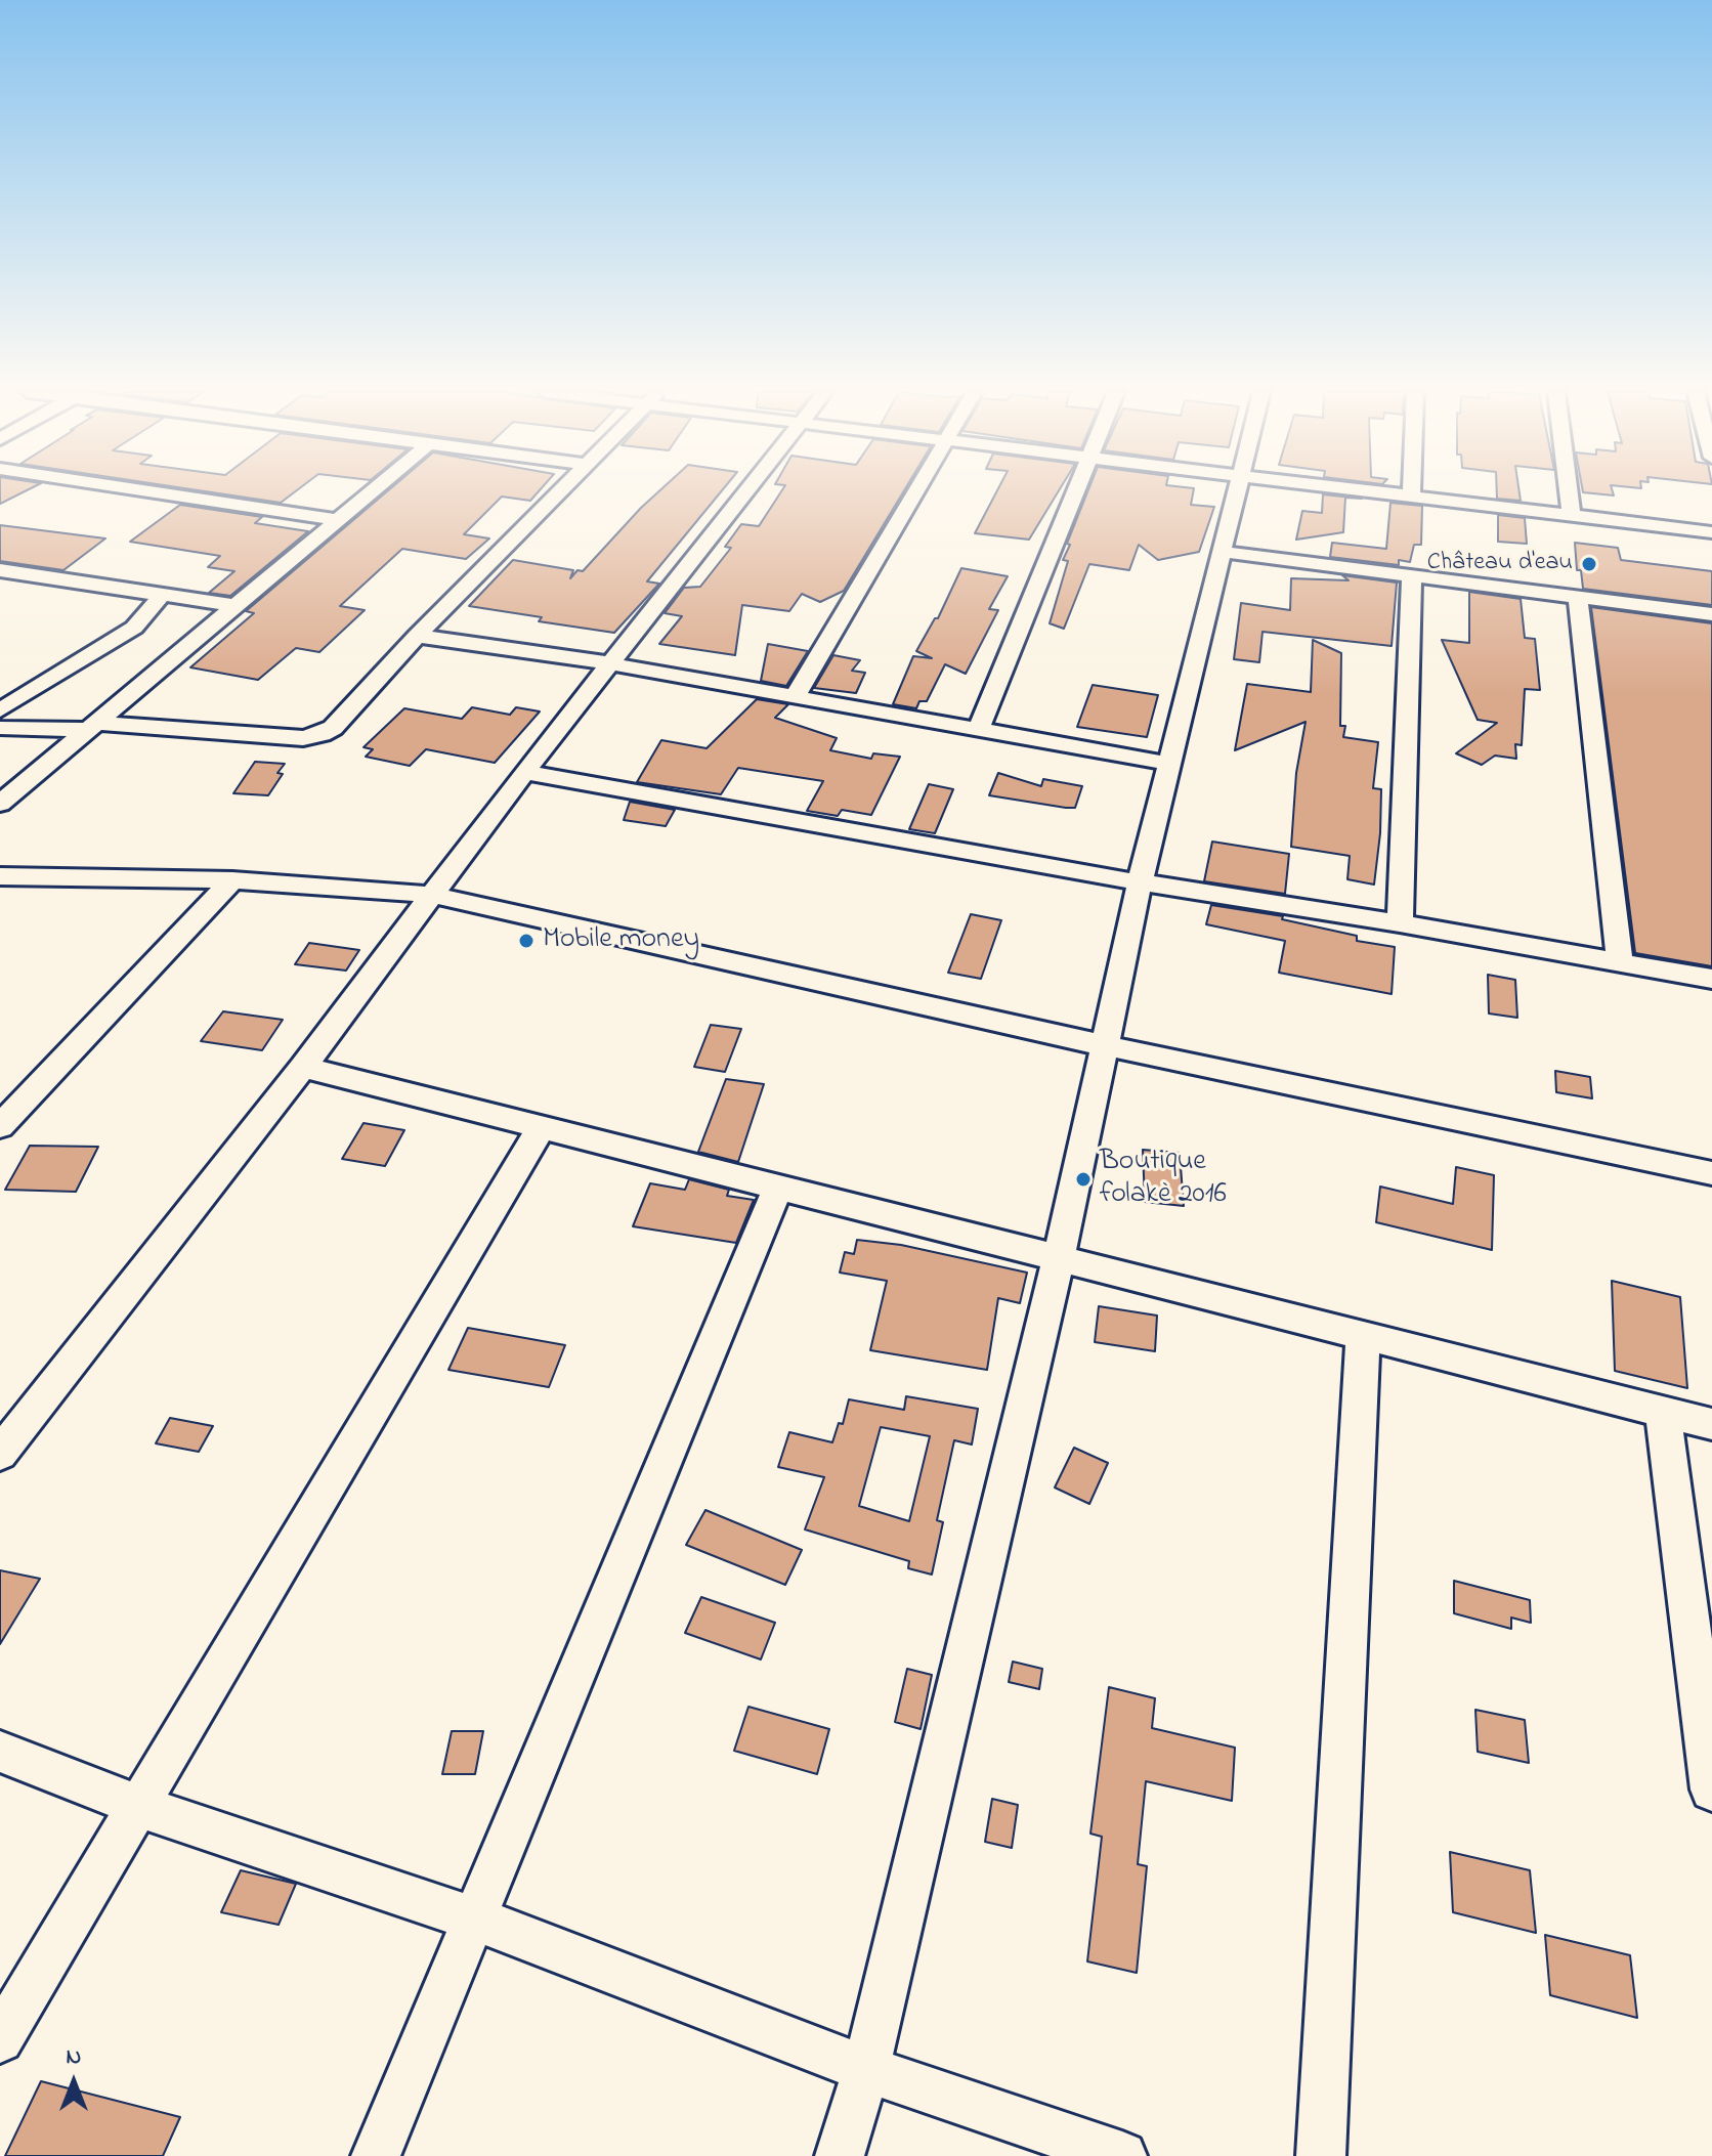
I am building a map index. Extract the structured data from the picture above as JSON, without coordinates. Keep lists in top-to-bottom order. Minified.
{"places":["Château d'eau","Mobile money","Boutique folakè 2016"],"north":"top"}
